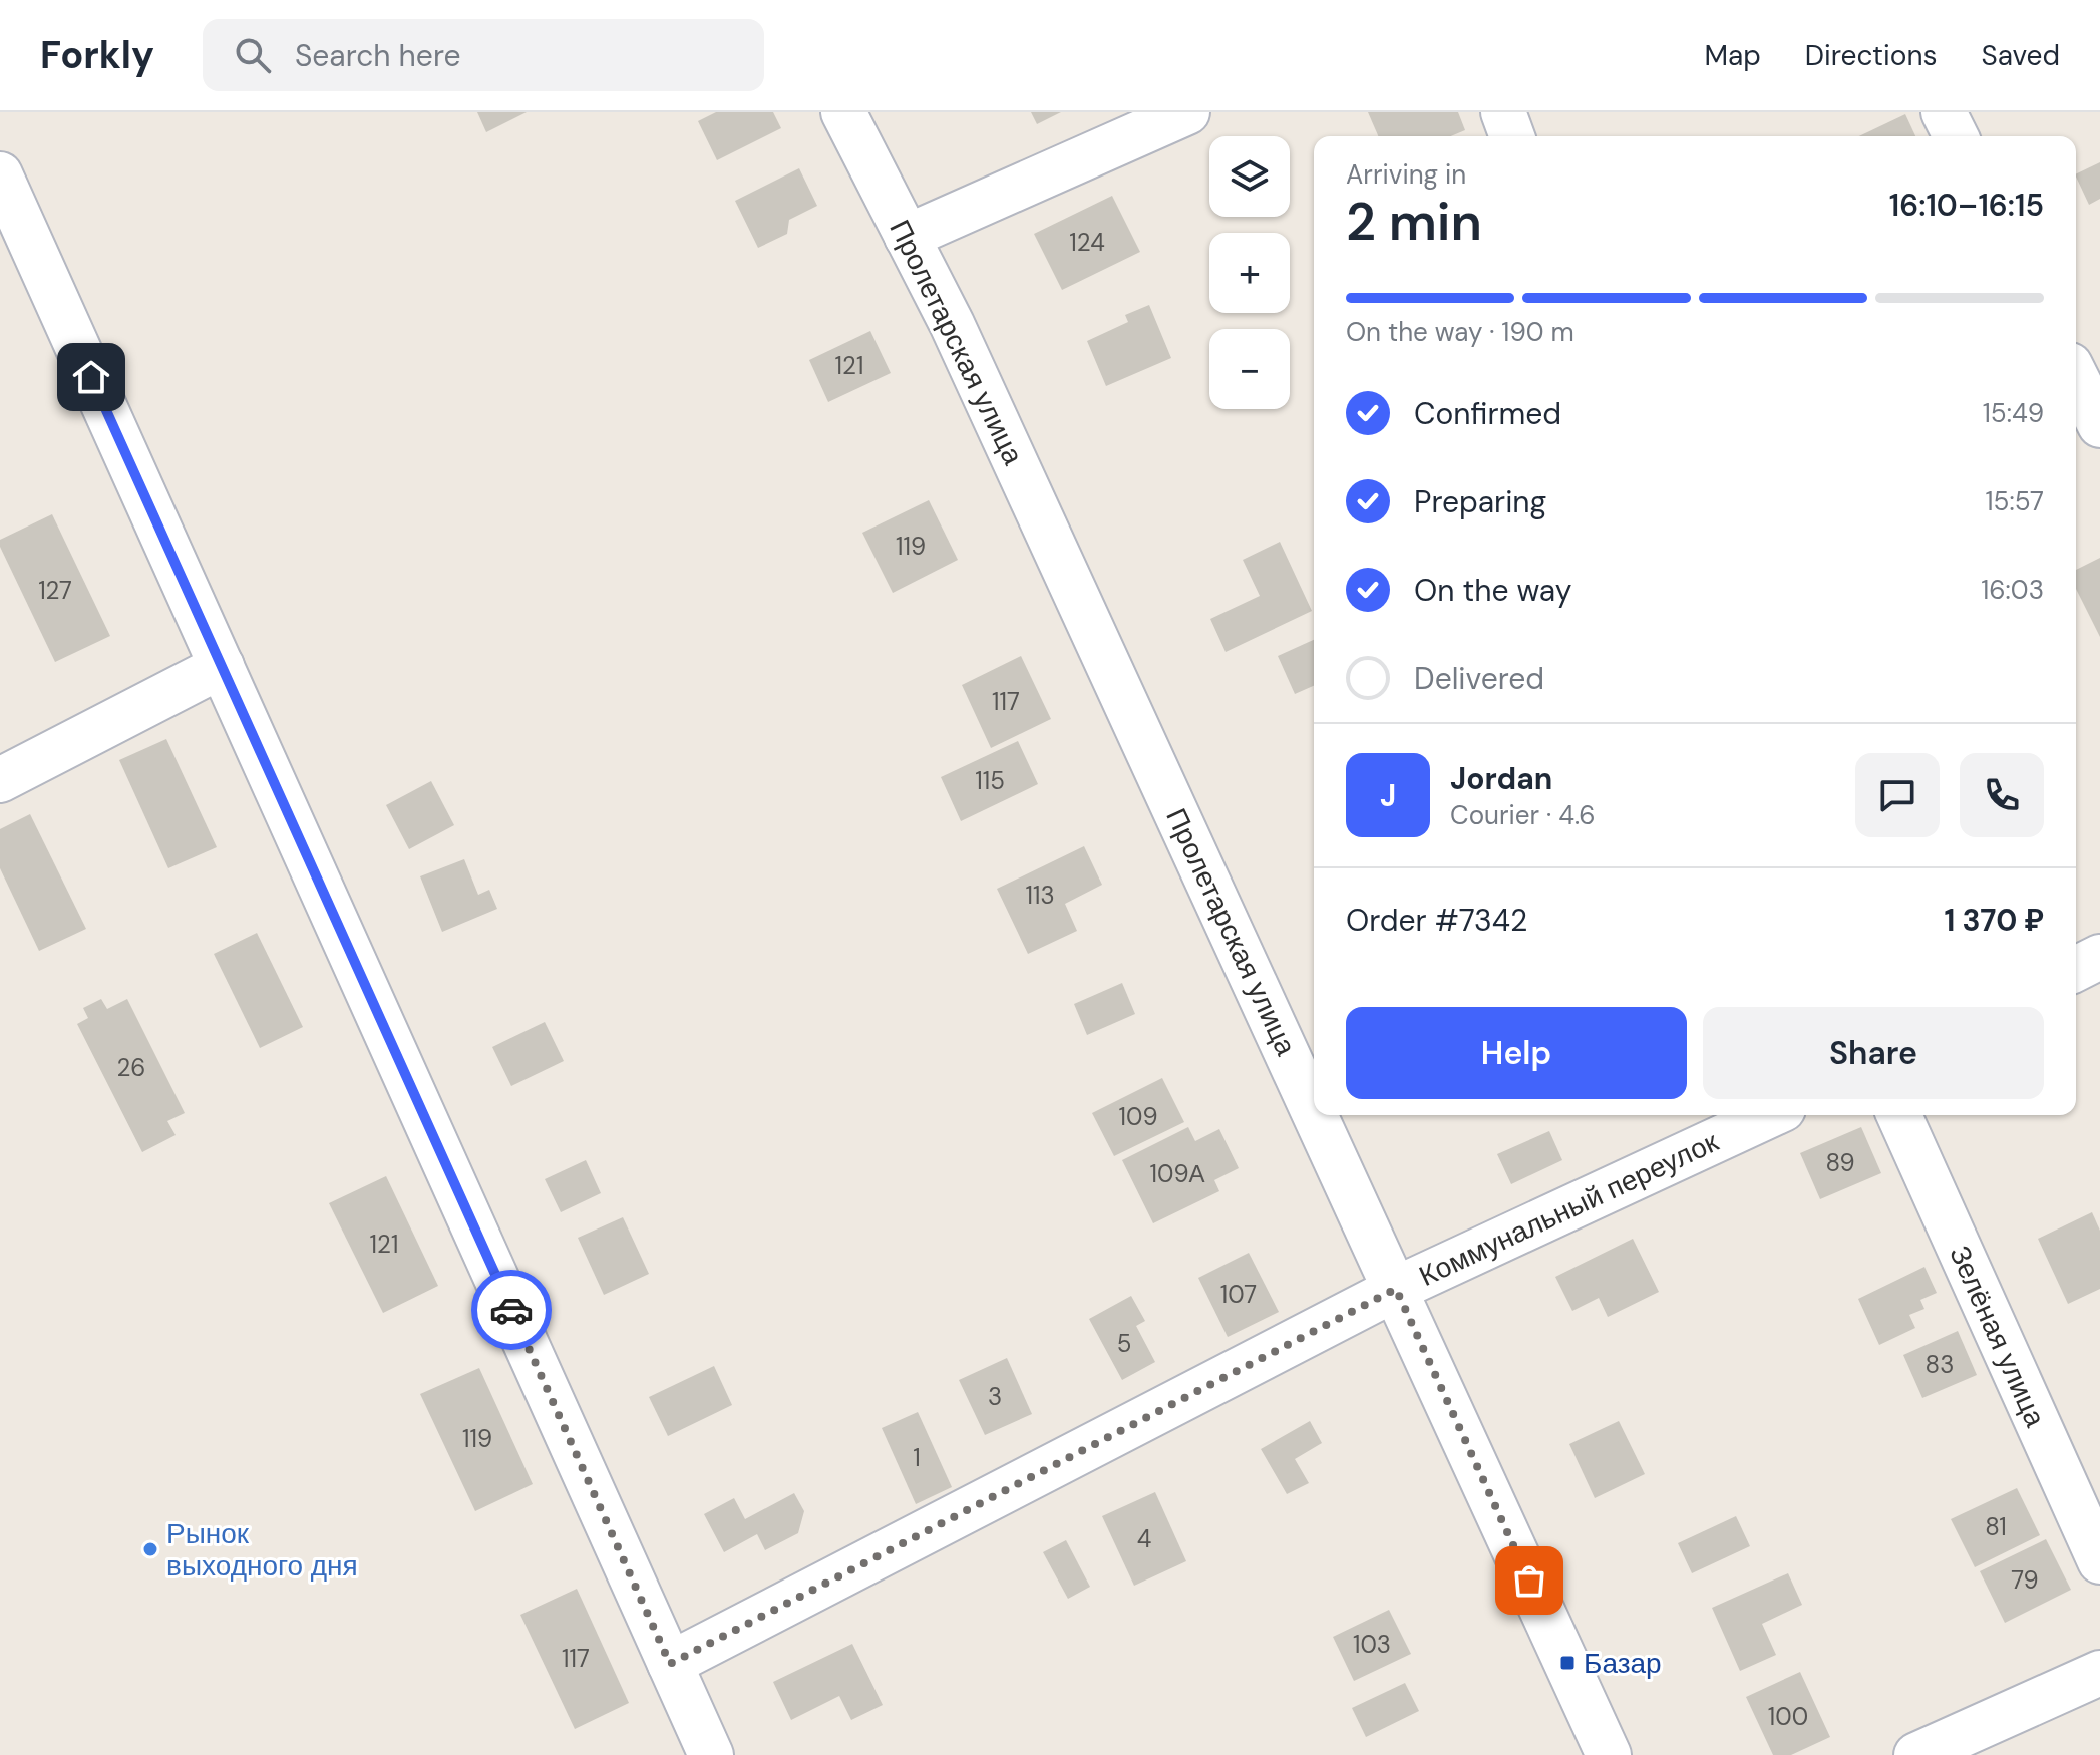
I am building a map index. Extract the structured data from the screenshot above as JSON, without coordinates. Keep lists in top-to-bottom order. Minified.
{"streets":{"street":["Пролетарская улица","Коммунальный переулок","Зелёная улица"]},"crossings":[["Пролетарская улица","Коммунальный переулок"]],"places":{"other":["Рынок выходного дня"],"transit":["Базар"]},"house_numbers":["124","121","119","127","117","115","113","26","109","89","109А","121","107","5","83","3","119","1","81","4","79","103","117","100"],"page":{"header":"Forkly","search":"Search here","nav":["Map","Directions","Saved"],"map_buttons":["+","−"],"heading":["2 min","Arriving in","16:10–16:15"],"panel":["Jordan","Courier · 4.6","Order #7342","1 370 ₽"],"bar":"On the way · 190 m","list":[["Confirmed","15:49"],["Preparing","15:57"],["On the way","16:03"],"Delivered"],"round":"J","buttons":["Help","Share"]}}
